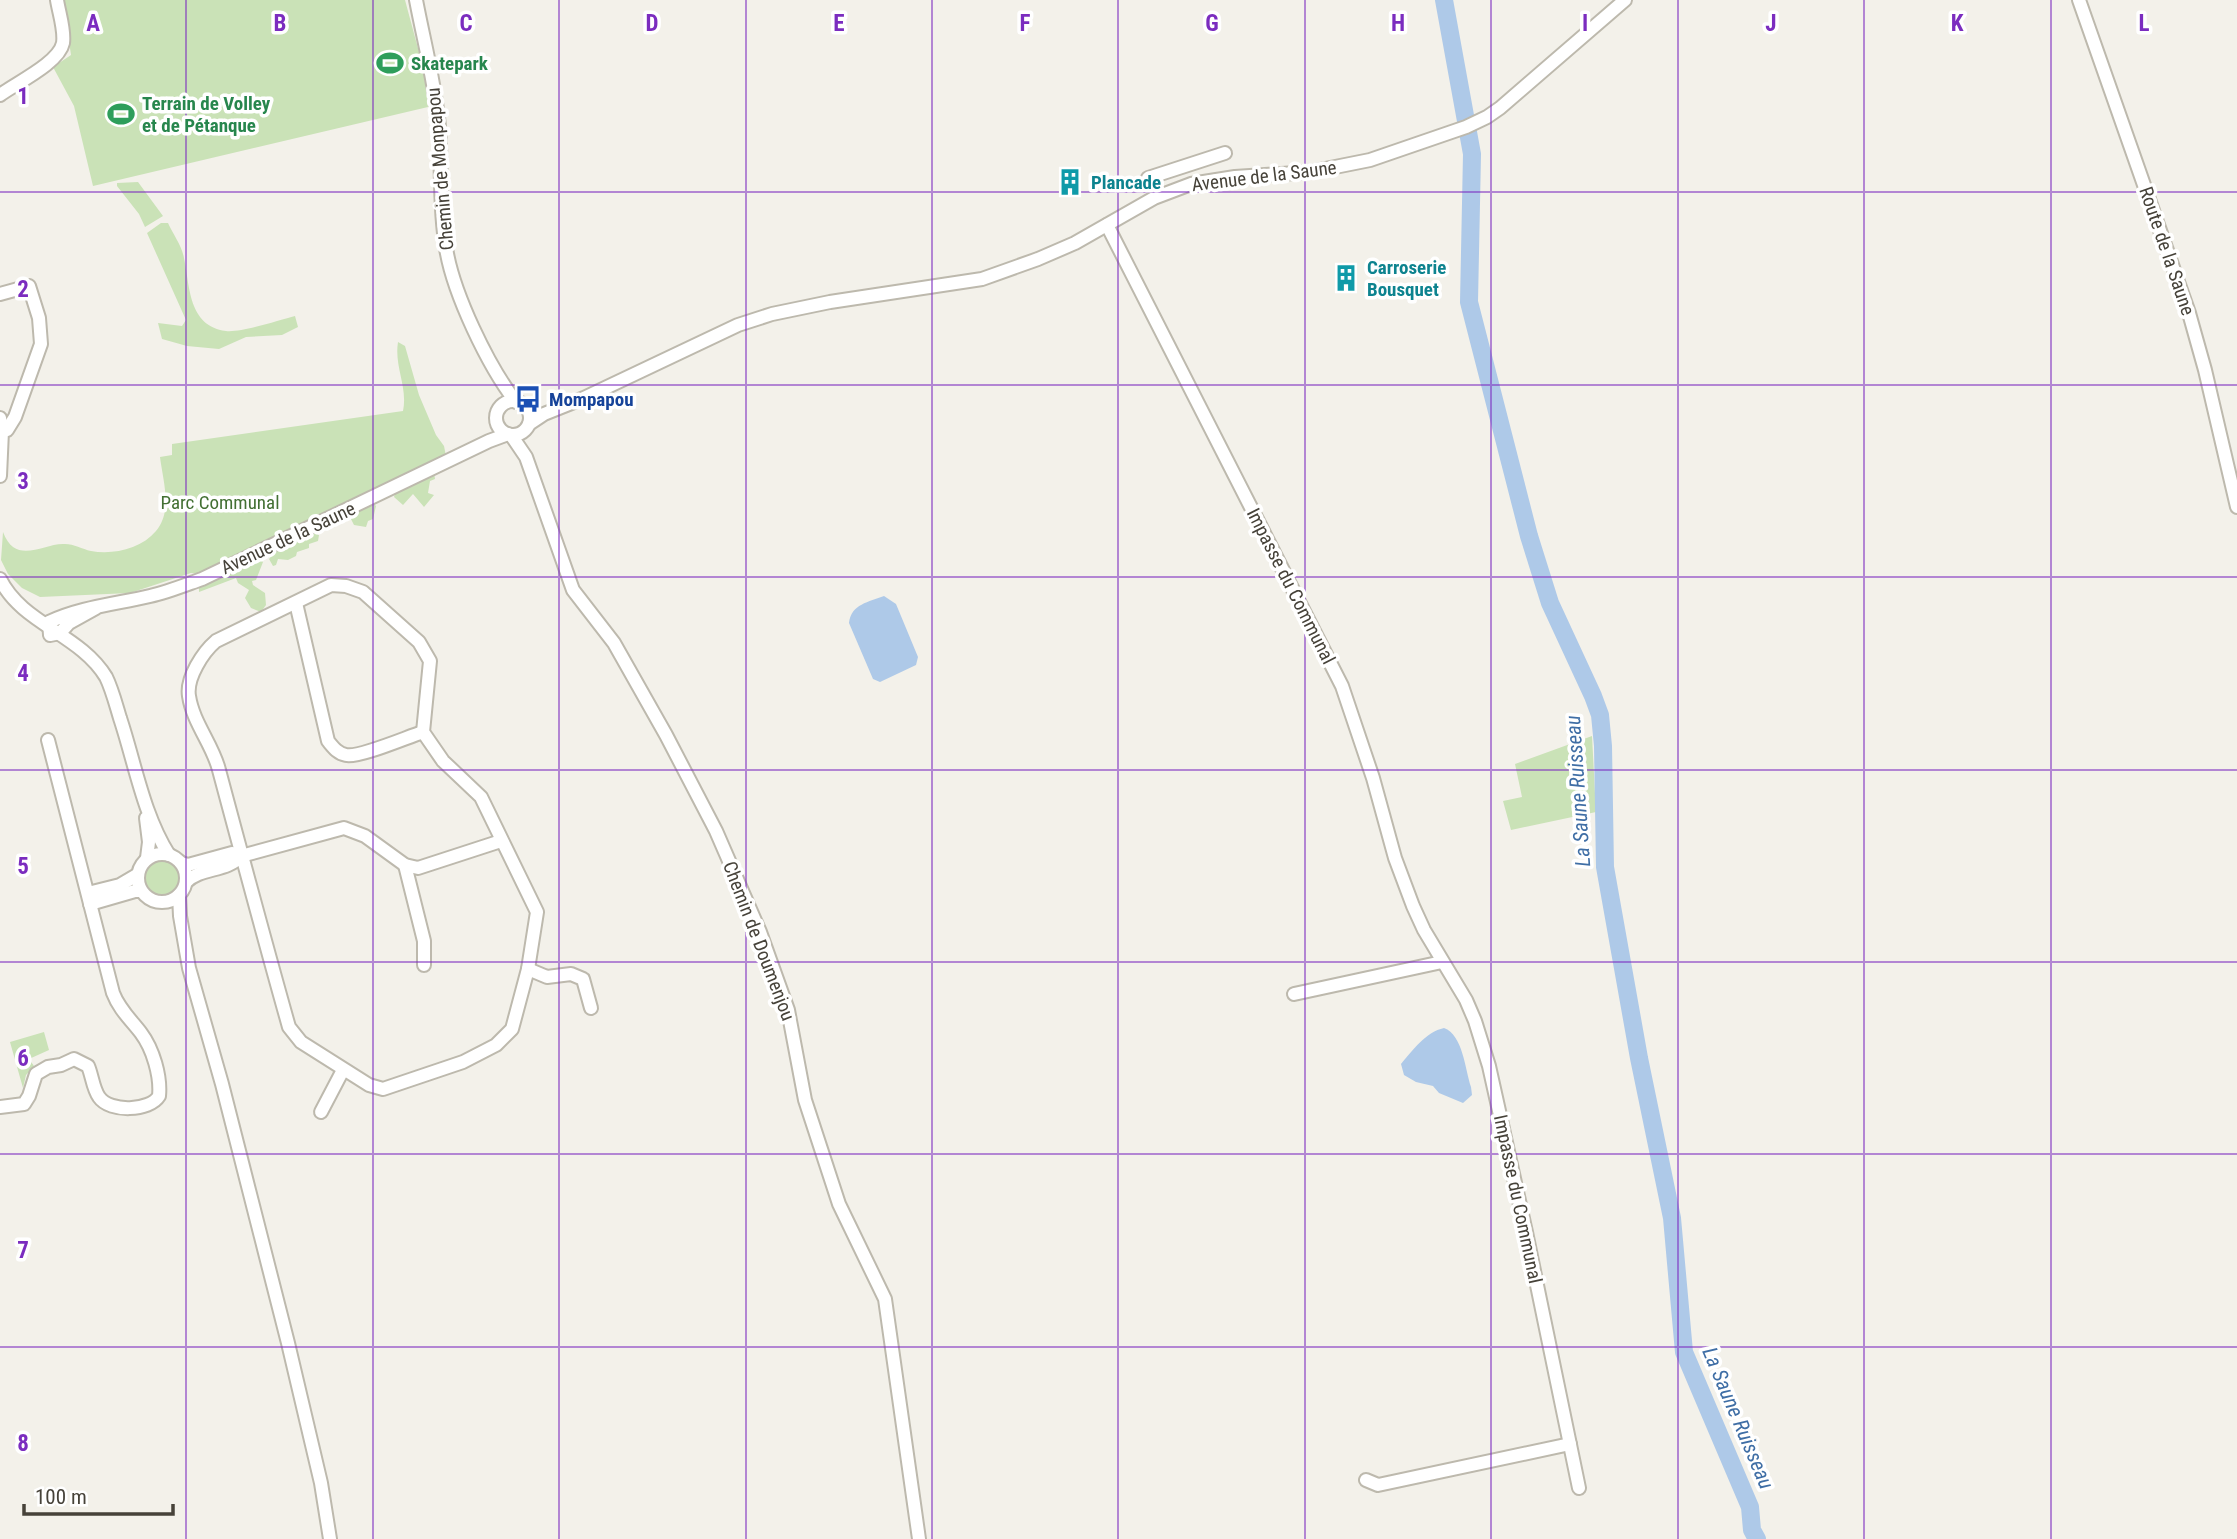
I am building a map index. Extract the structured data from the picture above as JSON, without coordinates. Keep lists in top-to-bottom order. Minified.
{"streets":{"street":["Chemin de Monpapou","Avenue de la Saune","Route de la Saune","Impasse du Communal","Chemin de Doumenjou"]},"crossings":[["Chemin de Monpapou","Avenue de la Saune"],["Avenue de la Saune","Impasse du Communal"]],"water":["La Saune Ruisseau"],"parks":["Parc Communal"],"places":{"sports":["Skatepark","Terrain de Volley et de Pétanque"],"building":["Plancade","Carroserie Bousquet"],"bus stop":["Mompapou"]},"scale_bar":"100 m","grid":{"columns":["A","B","C","D","E","F","G","H","I","J","K","L"],"rows":["1","2","3","4","5","6","7","8"]}}
